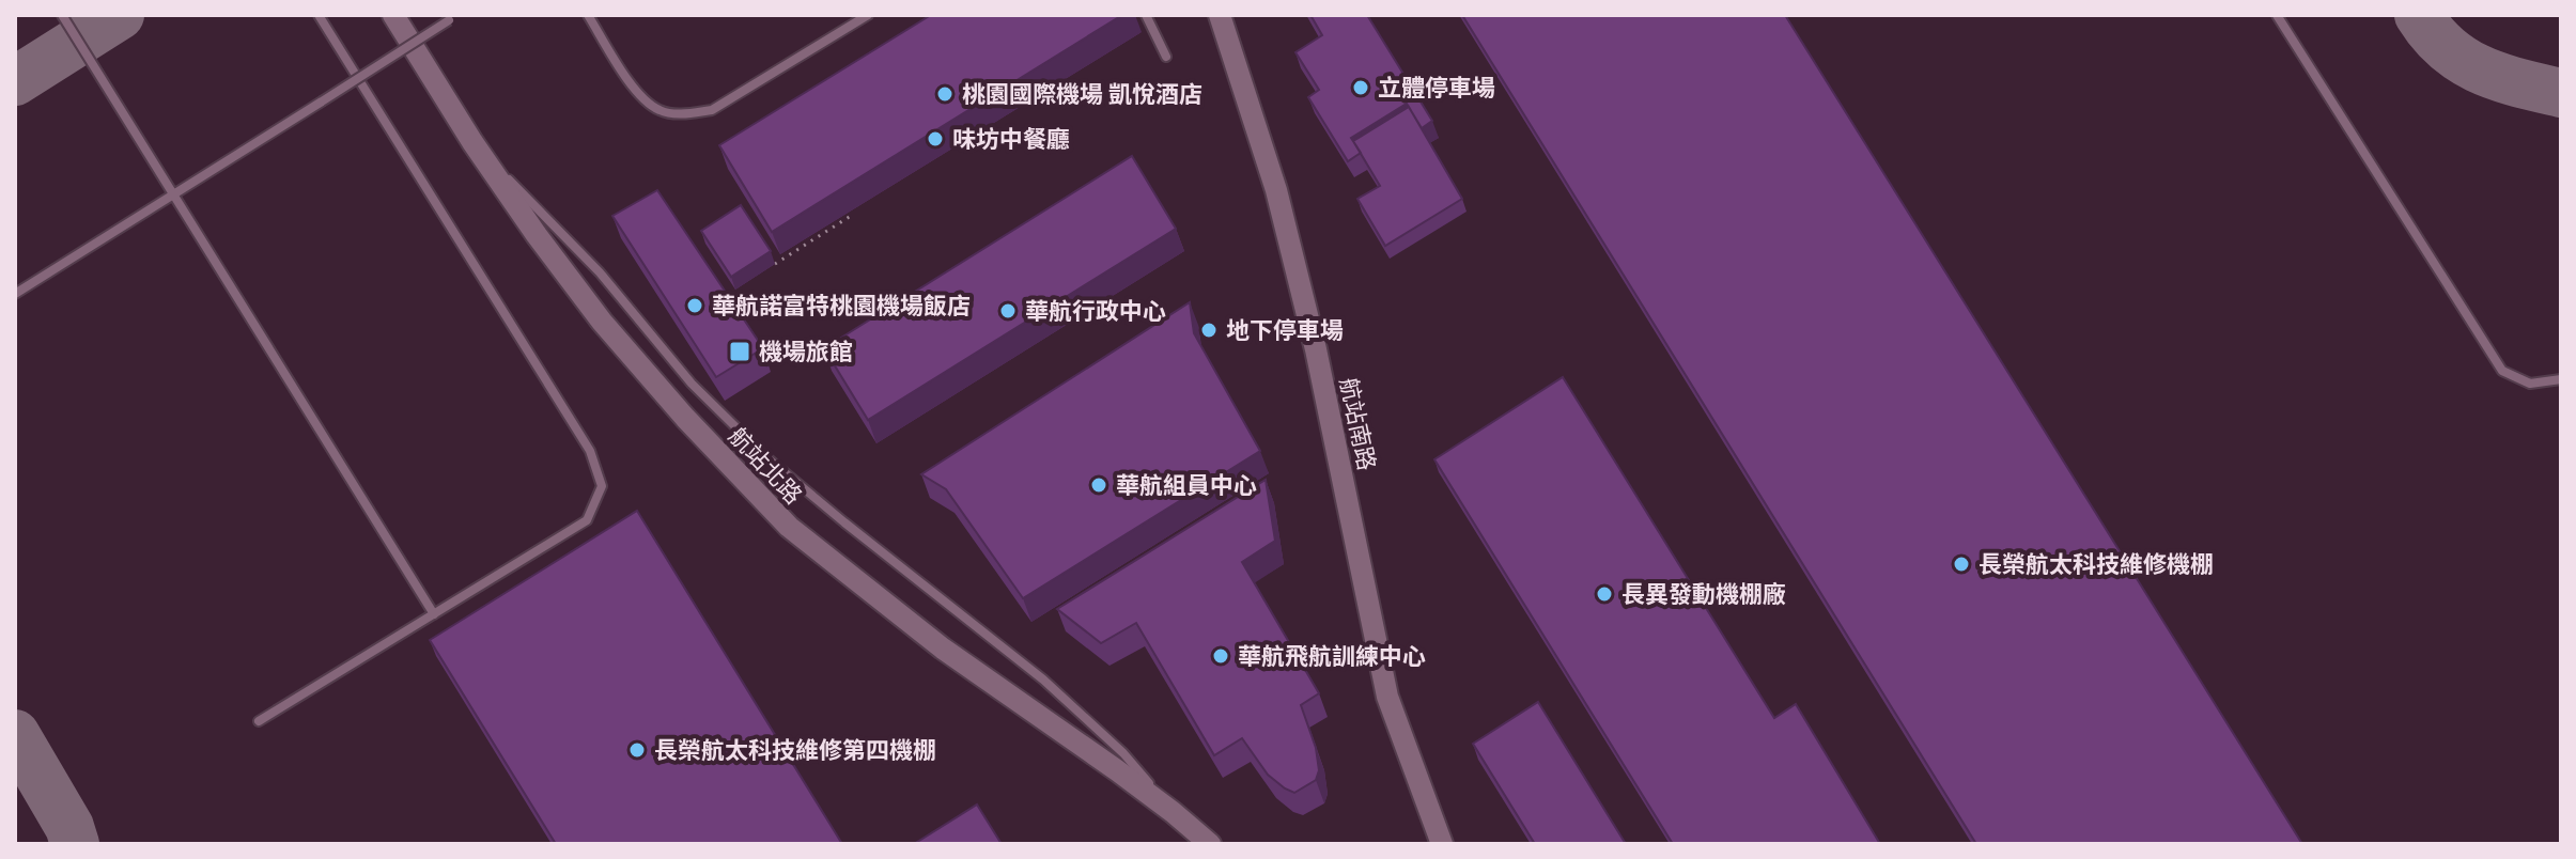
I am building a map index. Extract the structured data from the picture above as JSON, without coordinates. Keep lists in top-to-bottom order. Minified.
{"streets":{"street":["航站南路","航站北路"]},"places":{"other":["立體停車場","桃園國際機場 凱悅酒店","味坊中餐廳","華航諾富特桃園機場飯店","華航行政中心","地下停車場","華航組員中心","長榮航太科技維修機棚","長異發動機棚廠","華航飛航訓練中心","長榮航太科技維修第四機棚"],"transit":["機場旅館"]}}
